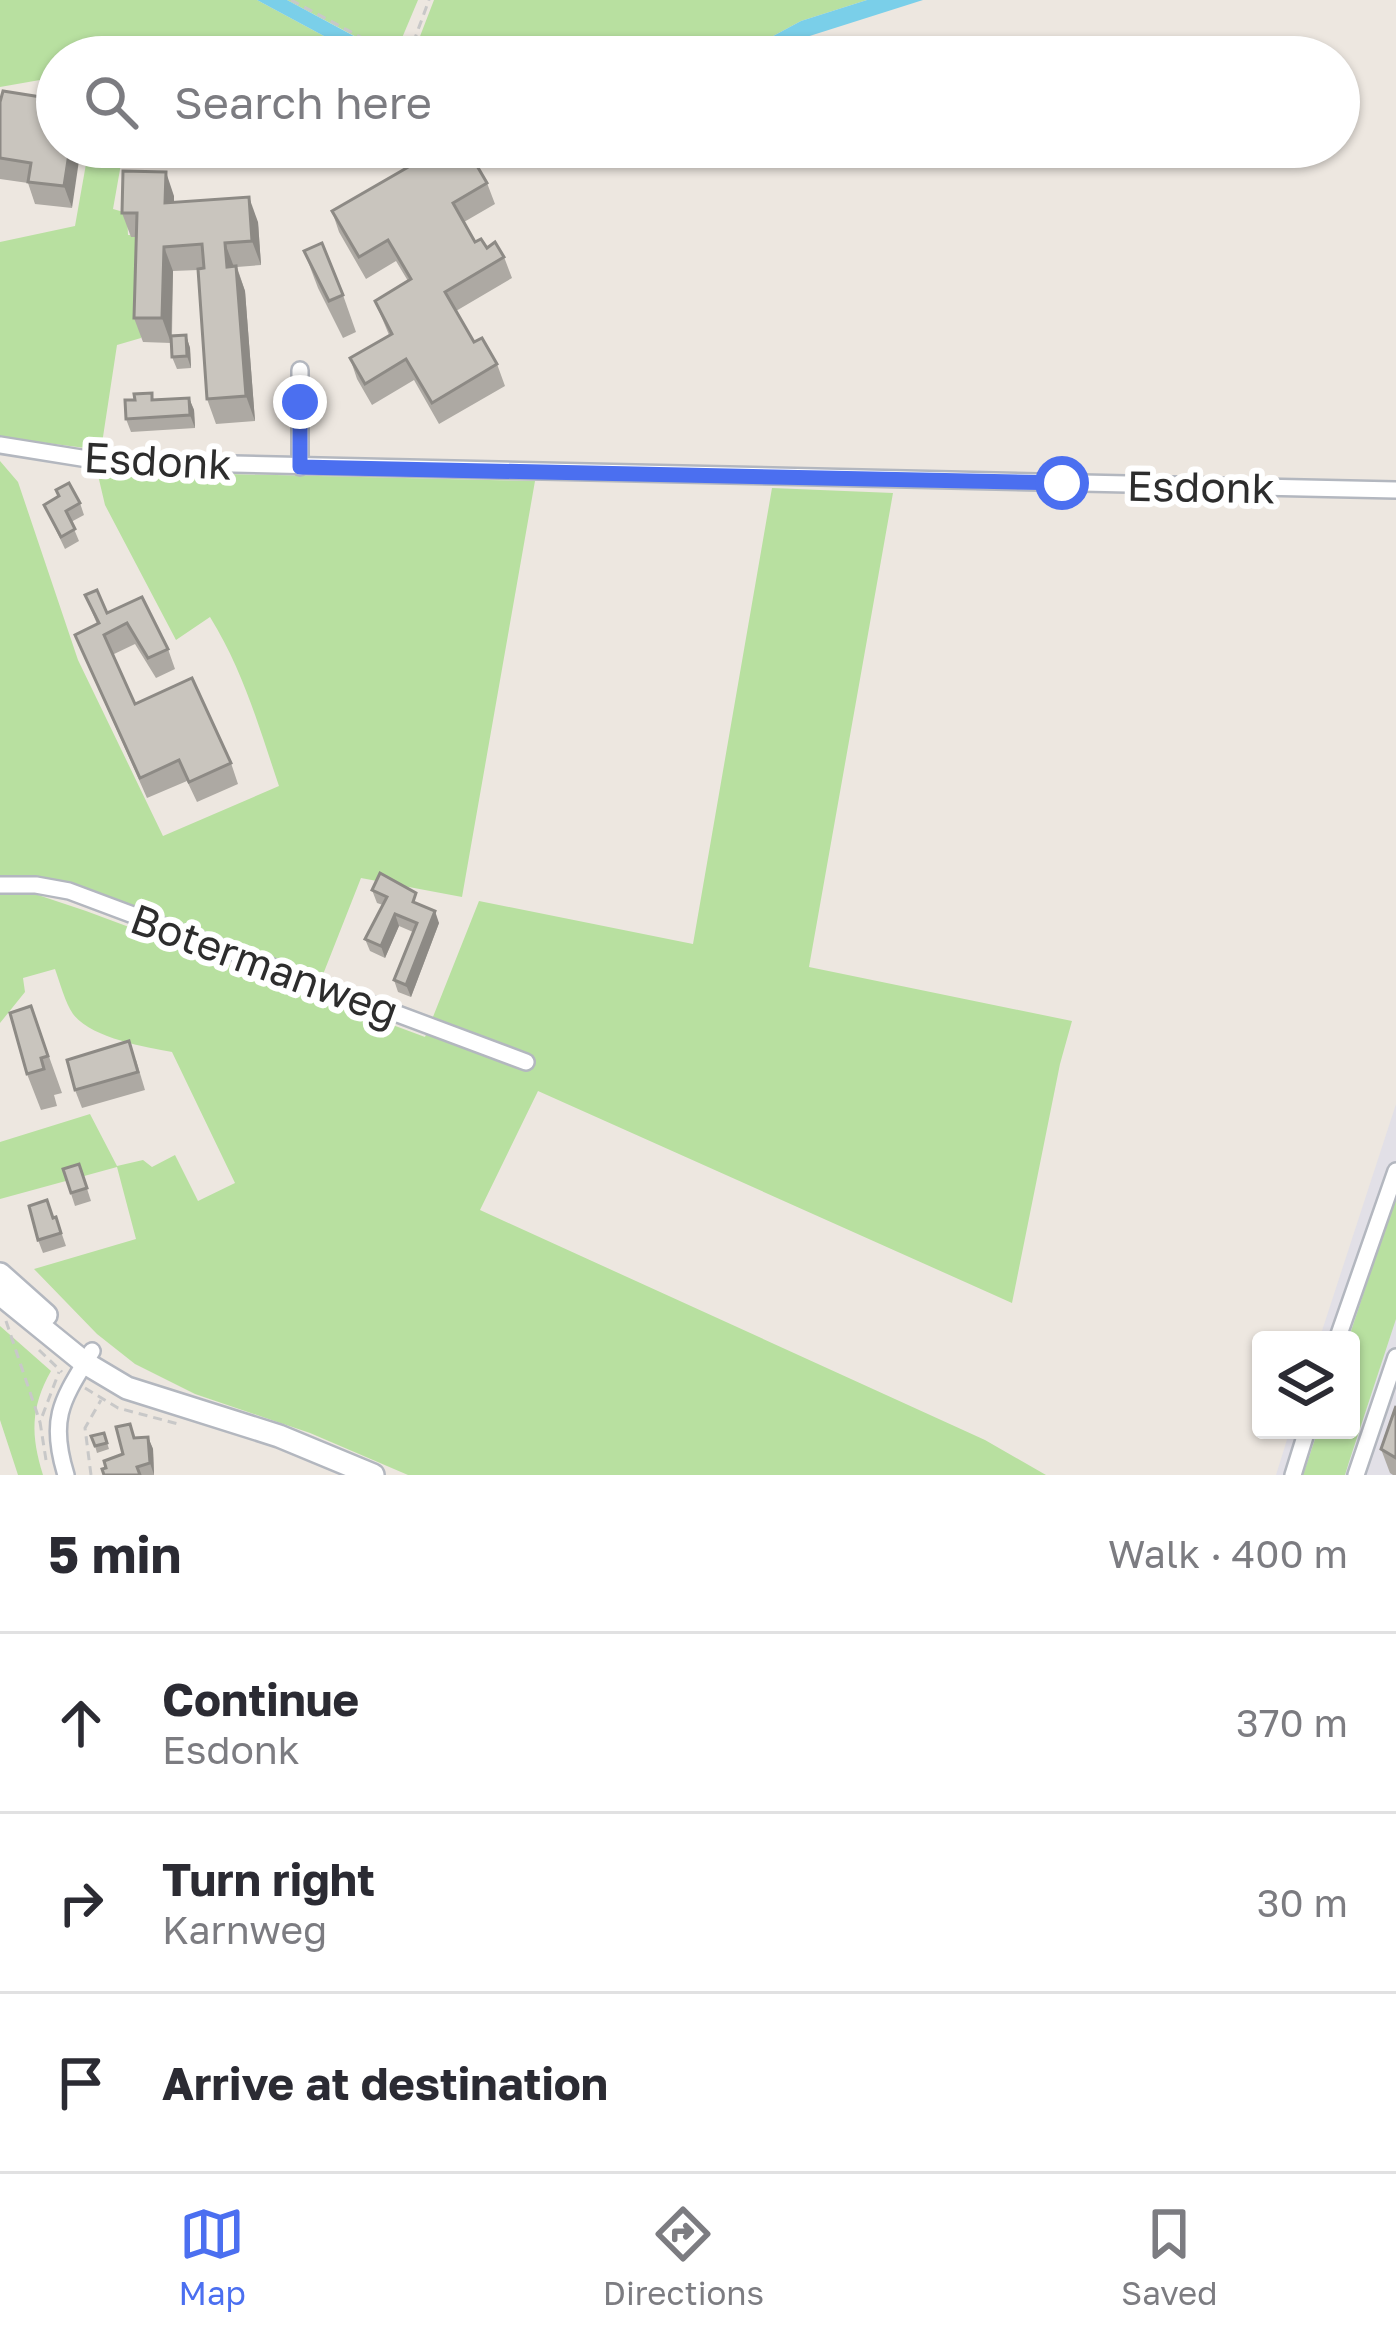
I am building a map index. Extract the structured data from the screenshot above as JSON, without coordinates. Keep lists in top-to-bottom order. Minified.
{"streets":{"street":["Esdonk","Botermanweg"]},"page":{"search":"Search here","heading":["5 min","Walk · 400 m"],"list":[["Continue","Esdonk","370 m"],["Turn right","Karnweg","30 m"],"Arrive at destination"],"nav":["Map","Directions","Saved"]}}
